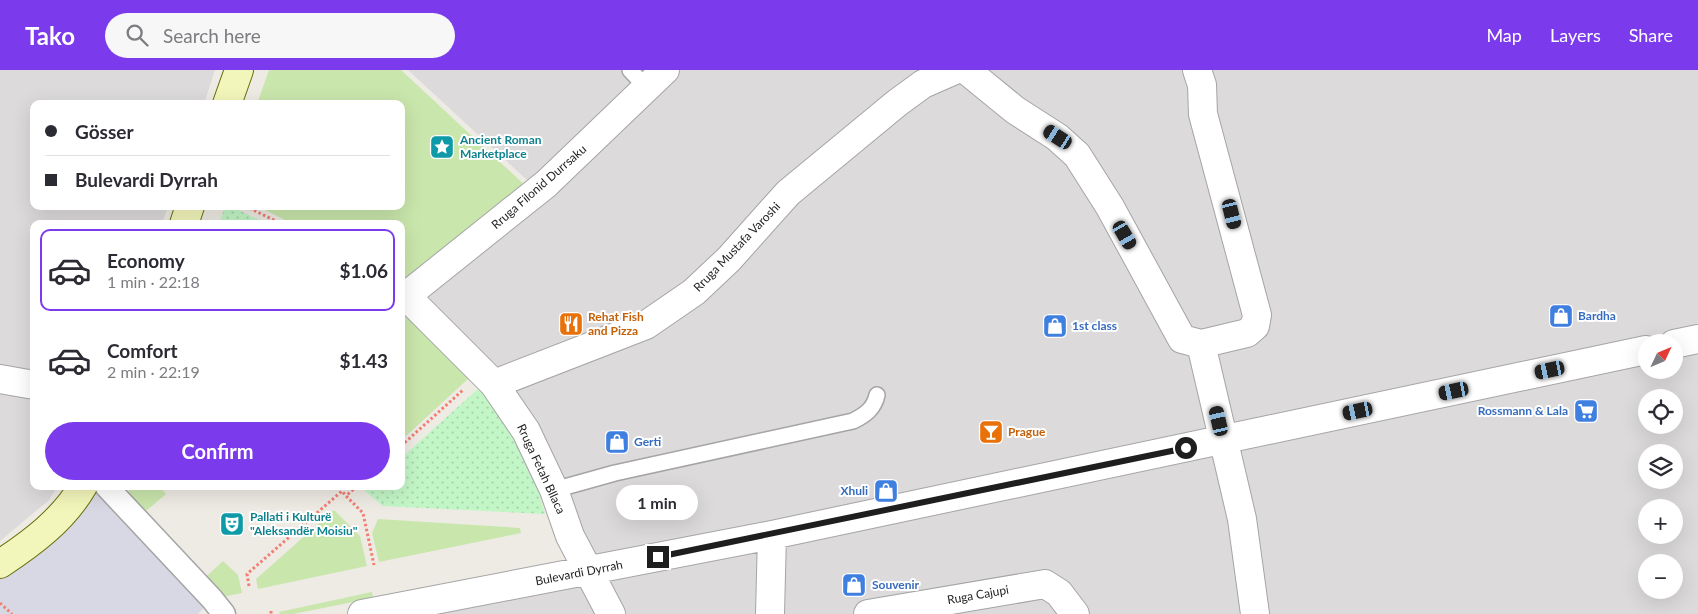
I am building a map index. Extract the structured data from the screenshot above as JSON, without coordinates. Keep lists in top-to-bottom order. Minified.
{"streets":{"street":["Rruga Filonid Durrsaku","Rruga Mustafa Varoshi","Rruga Fetah Bllaca","Bulevardi Dyrrah","Ruga Cajupi"]},"crossings":[["Rruga Filonid Durrsaku","Rruga Fetah Bllaca"],["Rruga Mustafa Varoshi","Rruga Fetah Bllaca"],["Rruga Fetah Bllaca","Bulevardi Dyrrah"]],"places":{"place":["Ancient Roman Marketplace"],"shop":["Bardha","1st class","Gerti","Xhuli","Souvenir"],"restaurant":["Rehat Fish and Pizza"],"supermarket":["Rossmann & Lala"],"bar":["Prague"],"theatre":["Pallati i Kulturë \"Aleksandër Moisiu\""]},"north":"top right","page":{"header":"Tako","search":"Search here","nav":["Map","Layers","Share"],"banner":["Gösser","Bulevardi Dyrrah"],"list":[{"name":"Economy","note":"1 min · 22:18","value":"$1.06"},{"name":"Comfort","note":"2 min · 22:19","value":"$1.43"}],"map_buttons":["+","−"],"buttons":"Confirm","bubble":"1 min"}}
